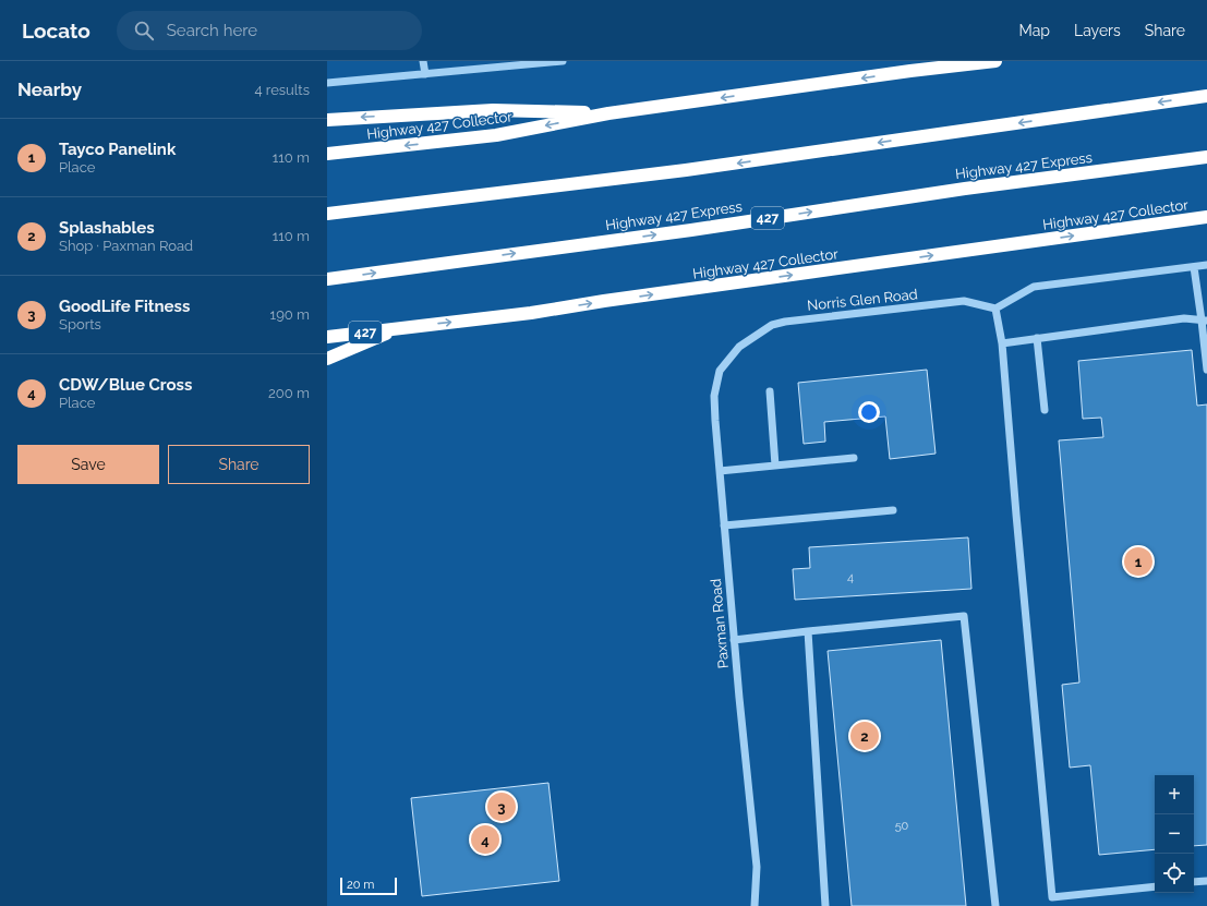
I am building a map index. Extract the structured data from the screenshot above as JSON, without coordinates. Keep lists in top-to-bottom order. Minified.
{"streets":{"highway":["Highway 427 Collector","Highway 427 Express","427"],"street":["Norris Glen Road","Paxman Road"]},"crossings":[["Norris Glen Road","Paxman Road"]],"house_numbers":["4","50"],"scale_bar":"20 m","page":{"header":"Locato","search":"Search here","nav":["Map","Layers","Share"],"heading":["Nearby","4 results"],"list":[{"mark":"1","name":"Tayco Panelink","note":"Place","value":"110 m"},{"mark":"2","name":"Splashables","note":"Shop · Paxman Road","value":"110 m"},{"mark":"3","name":"GoodLife Fitness","note":"Sports","value":"190 m"},{"mark":"4","name":"CDW/Blue Cross","note":"Place","value":"200 m"}],"buttons":["Save","Share"],"pins":["1","2","3","4"],"map_buttons":["+","−"],"scale":"20 m"}}
